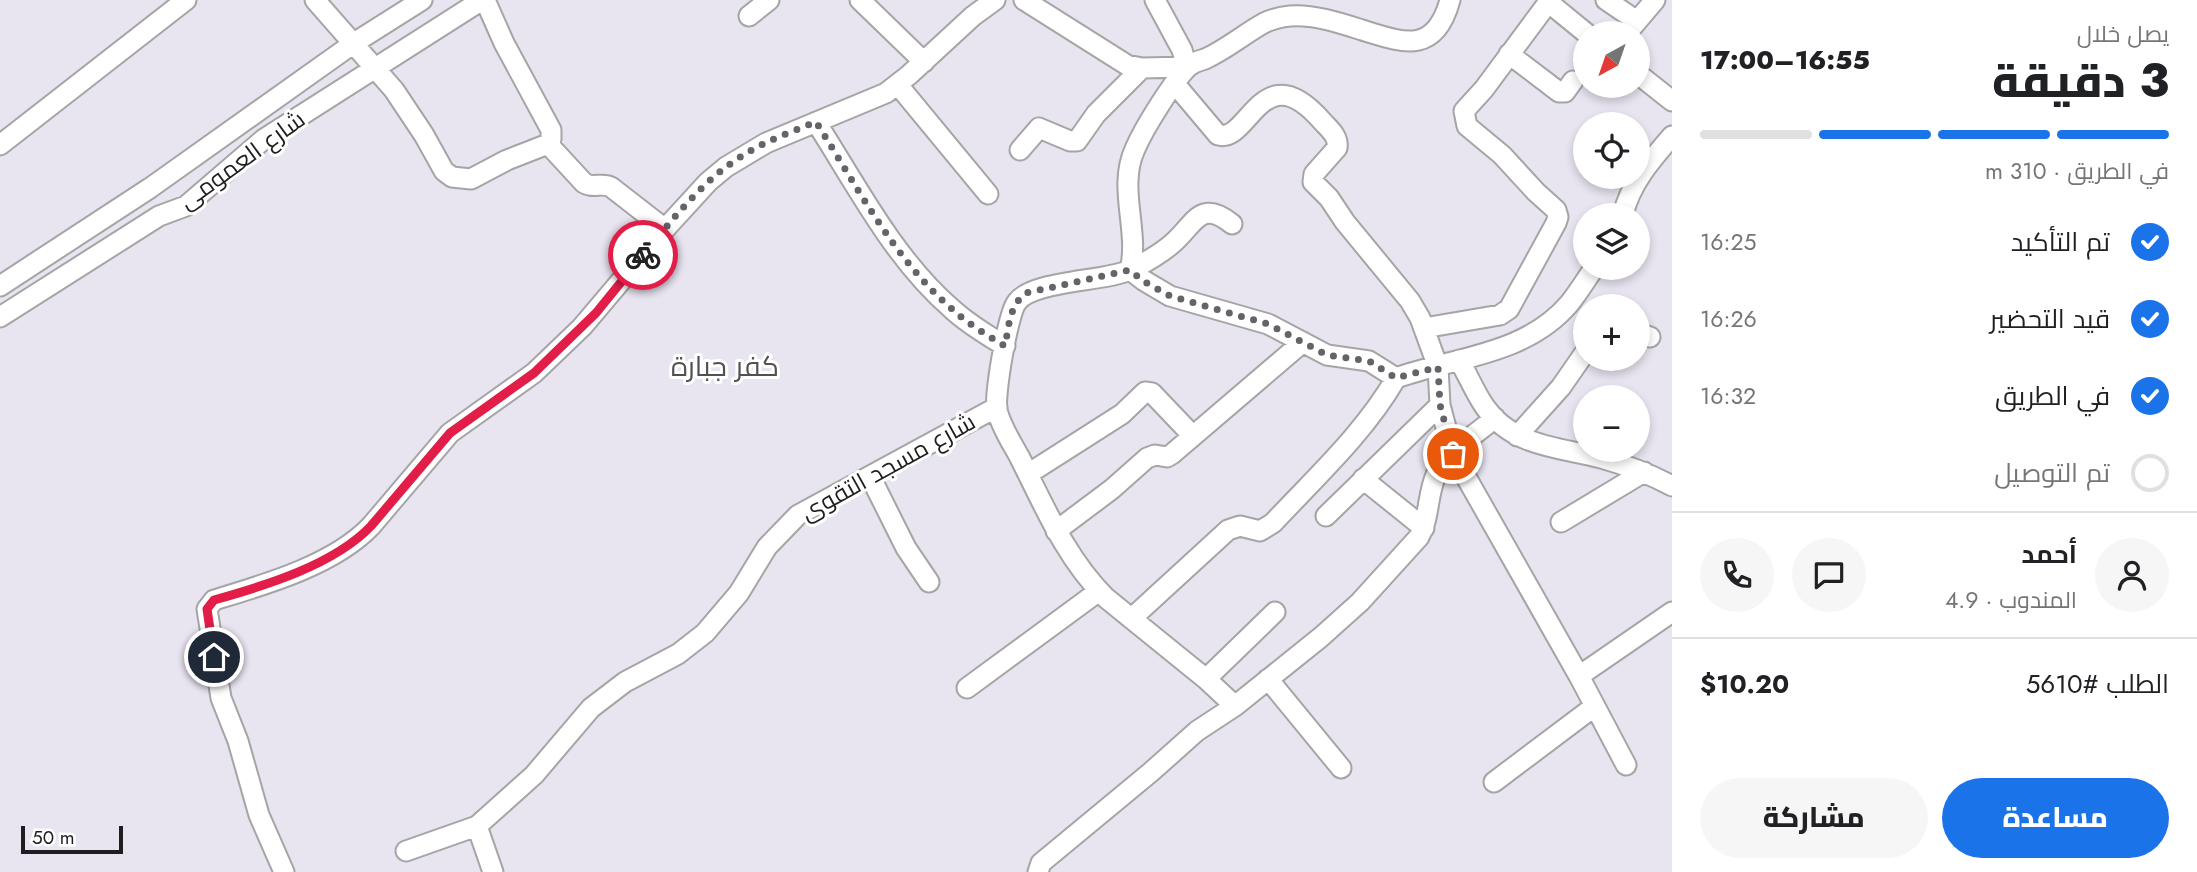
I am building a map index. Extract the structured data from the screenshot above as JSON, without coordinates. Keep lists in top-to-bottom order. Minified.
{"streets":{"street":["شارع العمومى","شارع مسجد التقوى"]},"districts":["كفر جبارة"],"scale_bar":"50 m","north":"bottom left","page":{"heading":["3 دقيقة","يصل خلال","16:55–17:00"],"panel":["أحمد","المندوب · 4.9","الطلب #5610","$10.20"],"map_buttons":["+","−"],"bar":"في الطريق · 310 m","list":[["تم التأكيد","16:25"],["قيد التحضير","16:26"],["في الطريق","16:32"],"تم التوصيل"],"buttons":["مساعدة","مشاركة"],"scale":"50 m"}}
